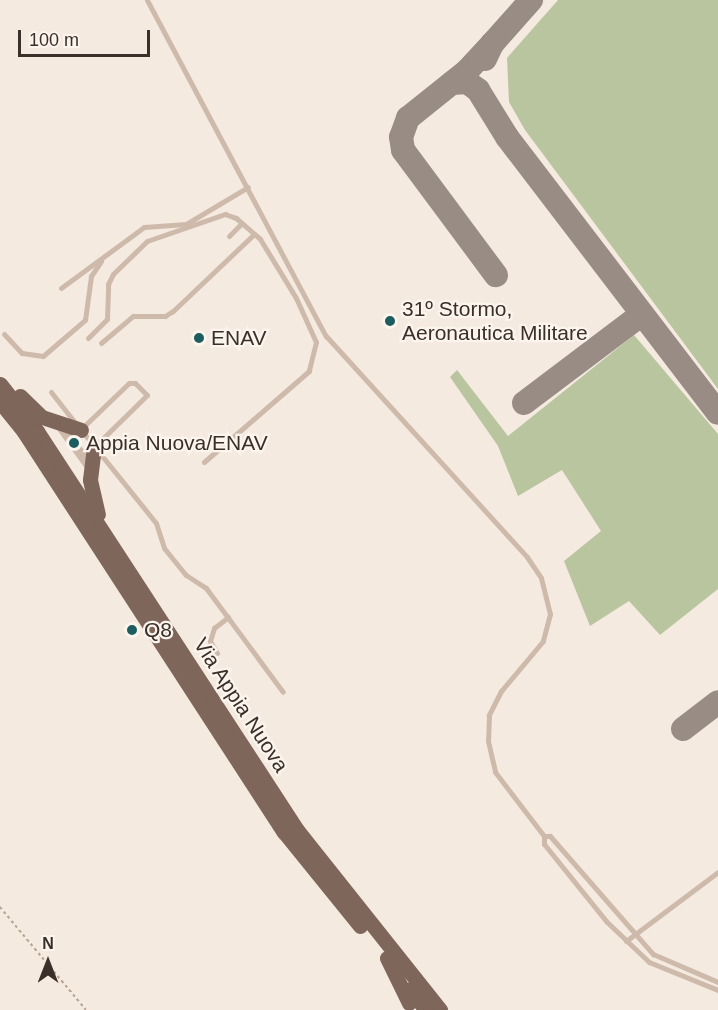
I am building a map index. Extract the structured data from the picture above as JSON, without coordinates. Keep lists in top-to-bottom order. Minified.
{"streets":{"main road":["Via Appia Nuova"]},"places":["31º Stormo, Aeronautica Militare","ENAV","Appia Nuova/ENAV","Q8"],"scale_bar":"100 m","north":"top"}
